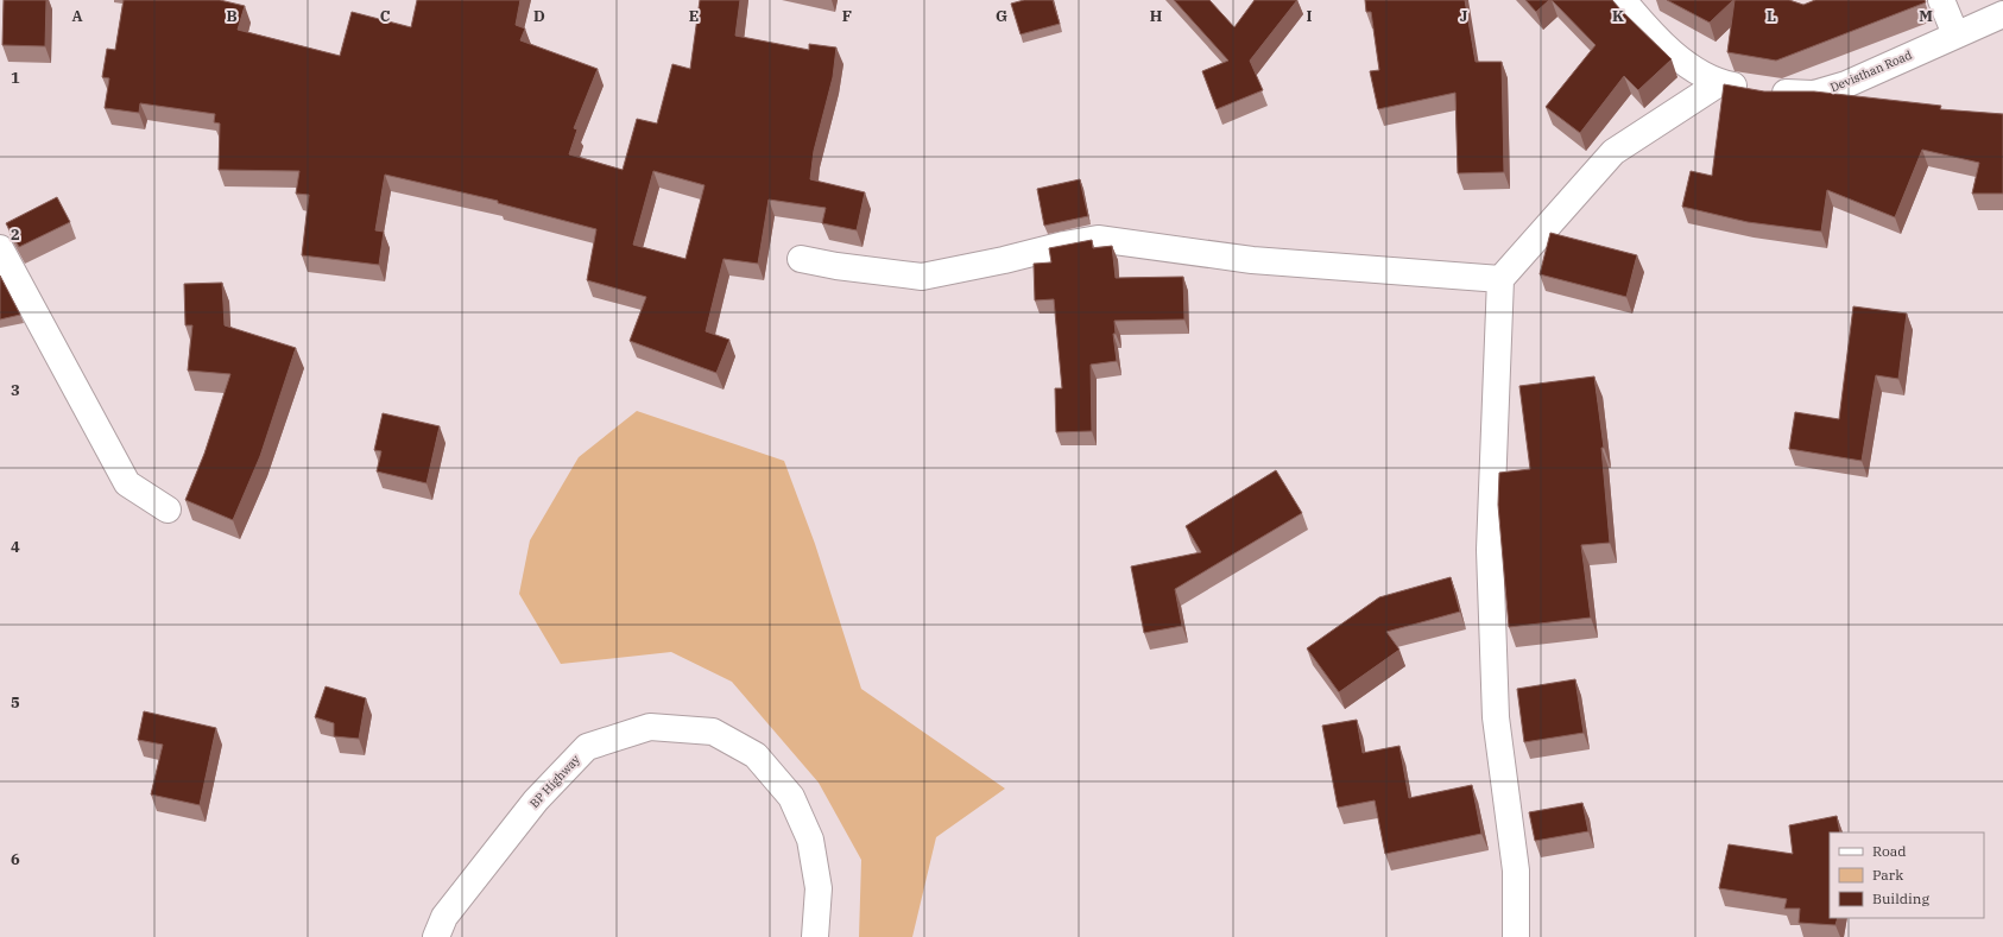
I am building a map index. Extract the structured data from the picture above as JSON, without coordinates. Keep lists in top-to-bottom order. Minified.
{"streets":{"main road":["Devisthan Road","BP Highway"]},"legend":["Road","Park","Building"],"grid":{"columns":["A","B","C","D","E","F","G","H","I","J","K","L","M"],"rows":["1","2","3","4","5","6"]}}
